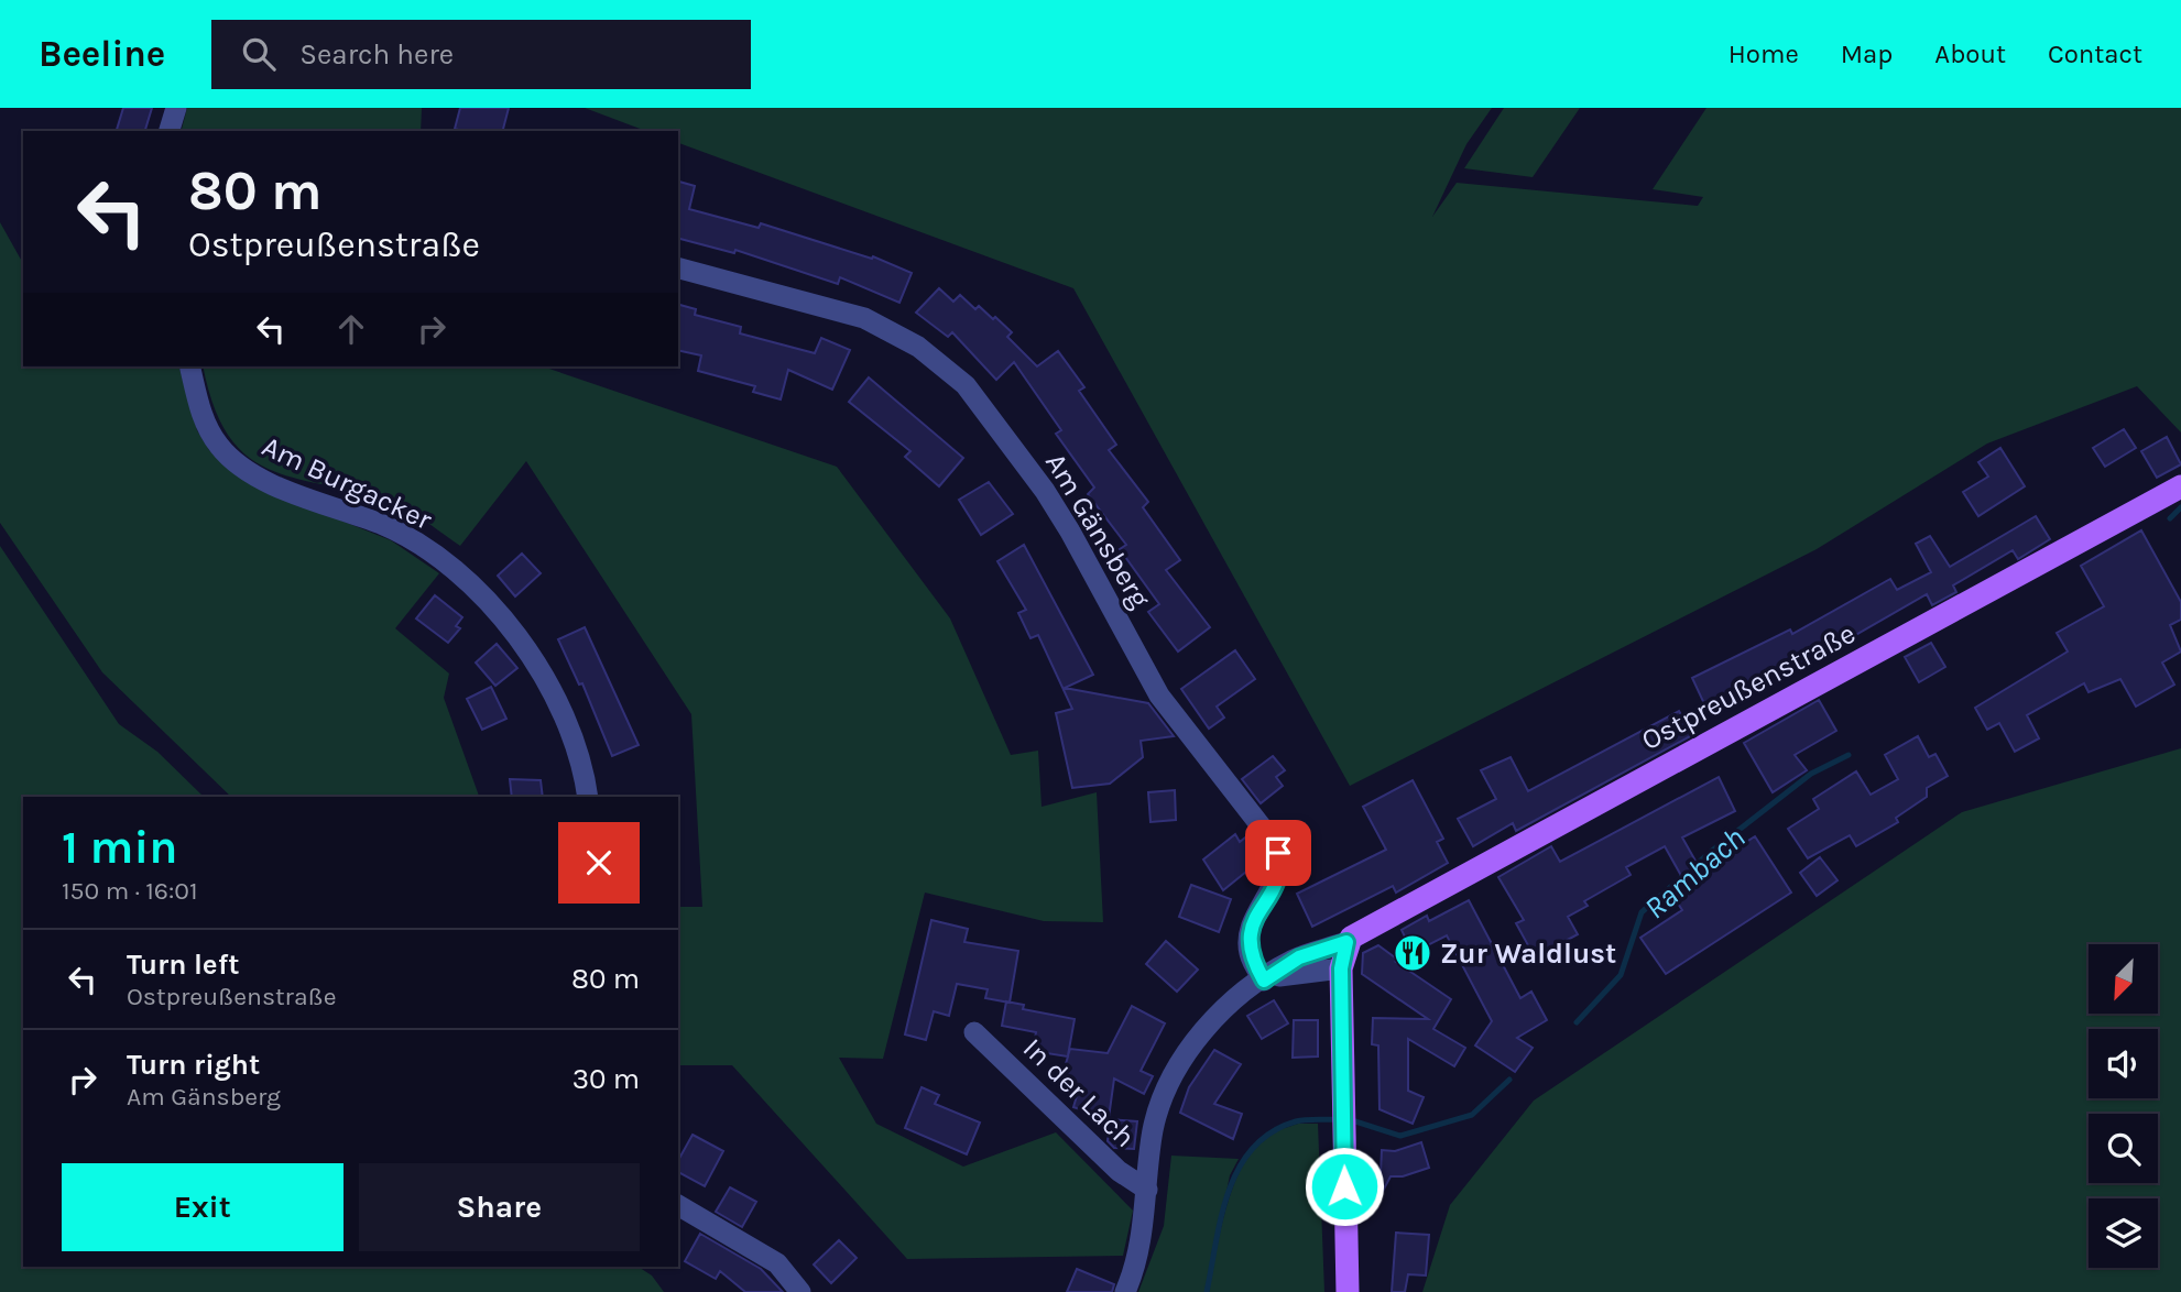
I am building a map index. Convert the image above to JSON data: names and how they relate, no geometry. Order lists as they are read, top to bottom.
{
  "streets": {
    "main road": ["Ostpreußenstraße"],
    "street": ["Am Burgacker", "Am Gänsberg", "In der Lach"]
  },
  "crossings": [
    ["Am Gänsberg", "Ostpreußenstraße"],
    ["Ostpreußenstraße", "In der Lach"]
  ],
  "water": ["Rambach"],
  "places": {
    "restaurant": ["Zur Waldlust"]
  },
  "north": "bottom left",
  "page": {
    "header": "Beeline",
    "search": "Search here",
    "nav": [
      "Home",
      "Map",
      "About",
      "Contact"
    ],
    "turn": ["80 m", "Ostpreußenstraße"],
    "heading": ["1 min", "150 m · 16:01"],
    "list": [
      {
        "name": "Turn left",
        "note": "Ostpreußenstraße",
        "value": "80 m"
      },
      {
        "name": "Turn right",
        "note": "Am Gänsberg",
        "value": "30 m"
      }
    ],
    "buttons": ["Exit", "Share"]
  }
}
